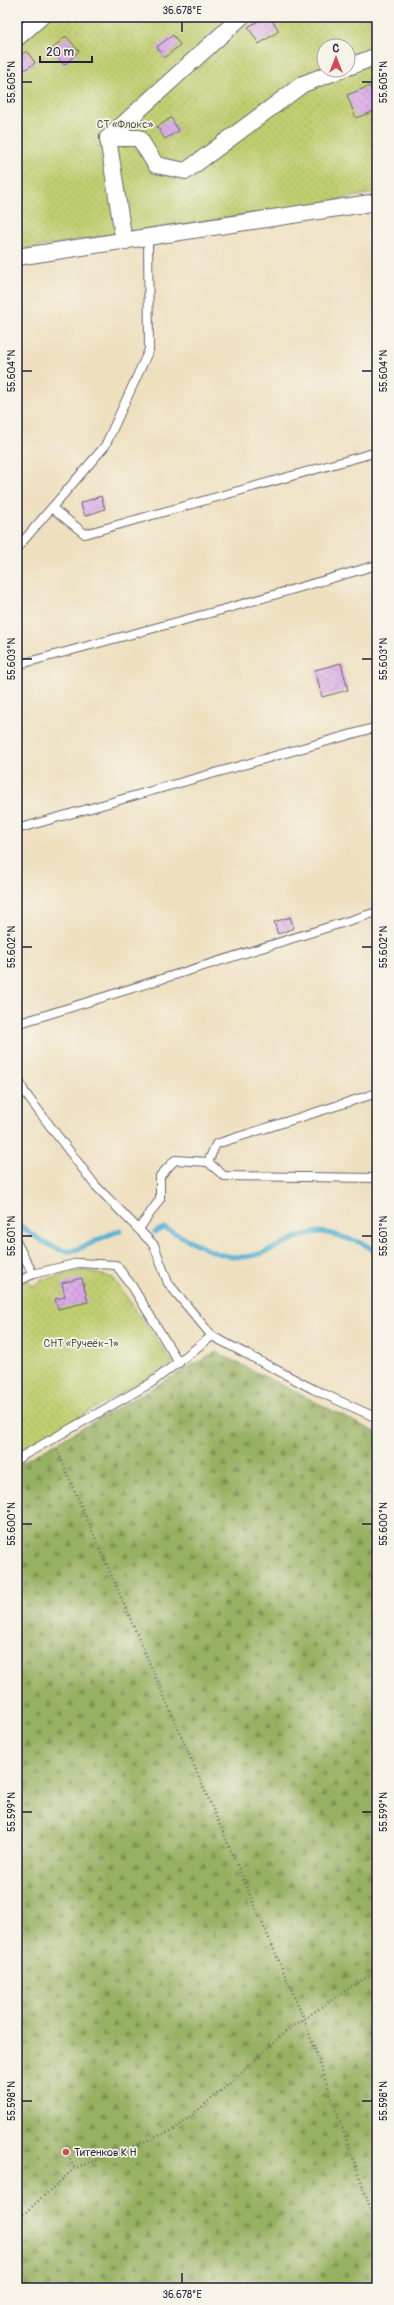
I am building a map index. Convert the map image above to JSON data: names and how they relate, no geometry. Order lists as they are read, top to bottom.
{
  "parks": ["СТ «Флокс»", "СНТ «Ручеёк-1»"],
  "places": ["Титенков К Н"],
  "scale_bar": "20 m",
  "north": "top",
  "coordinates": [
    "36.678°E",
    "55.605°N",
    "55.604°N",
    "55.603°N",
    "55.602°N",
    "55.601°N",
    "55.600°N",
    "55.599°N",
    "55.598°N"
  ]
}
